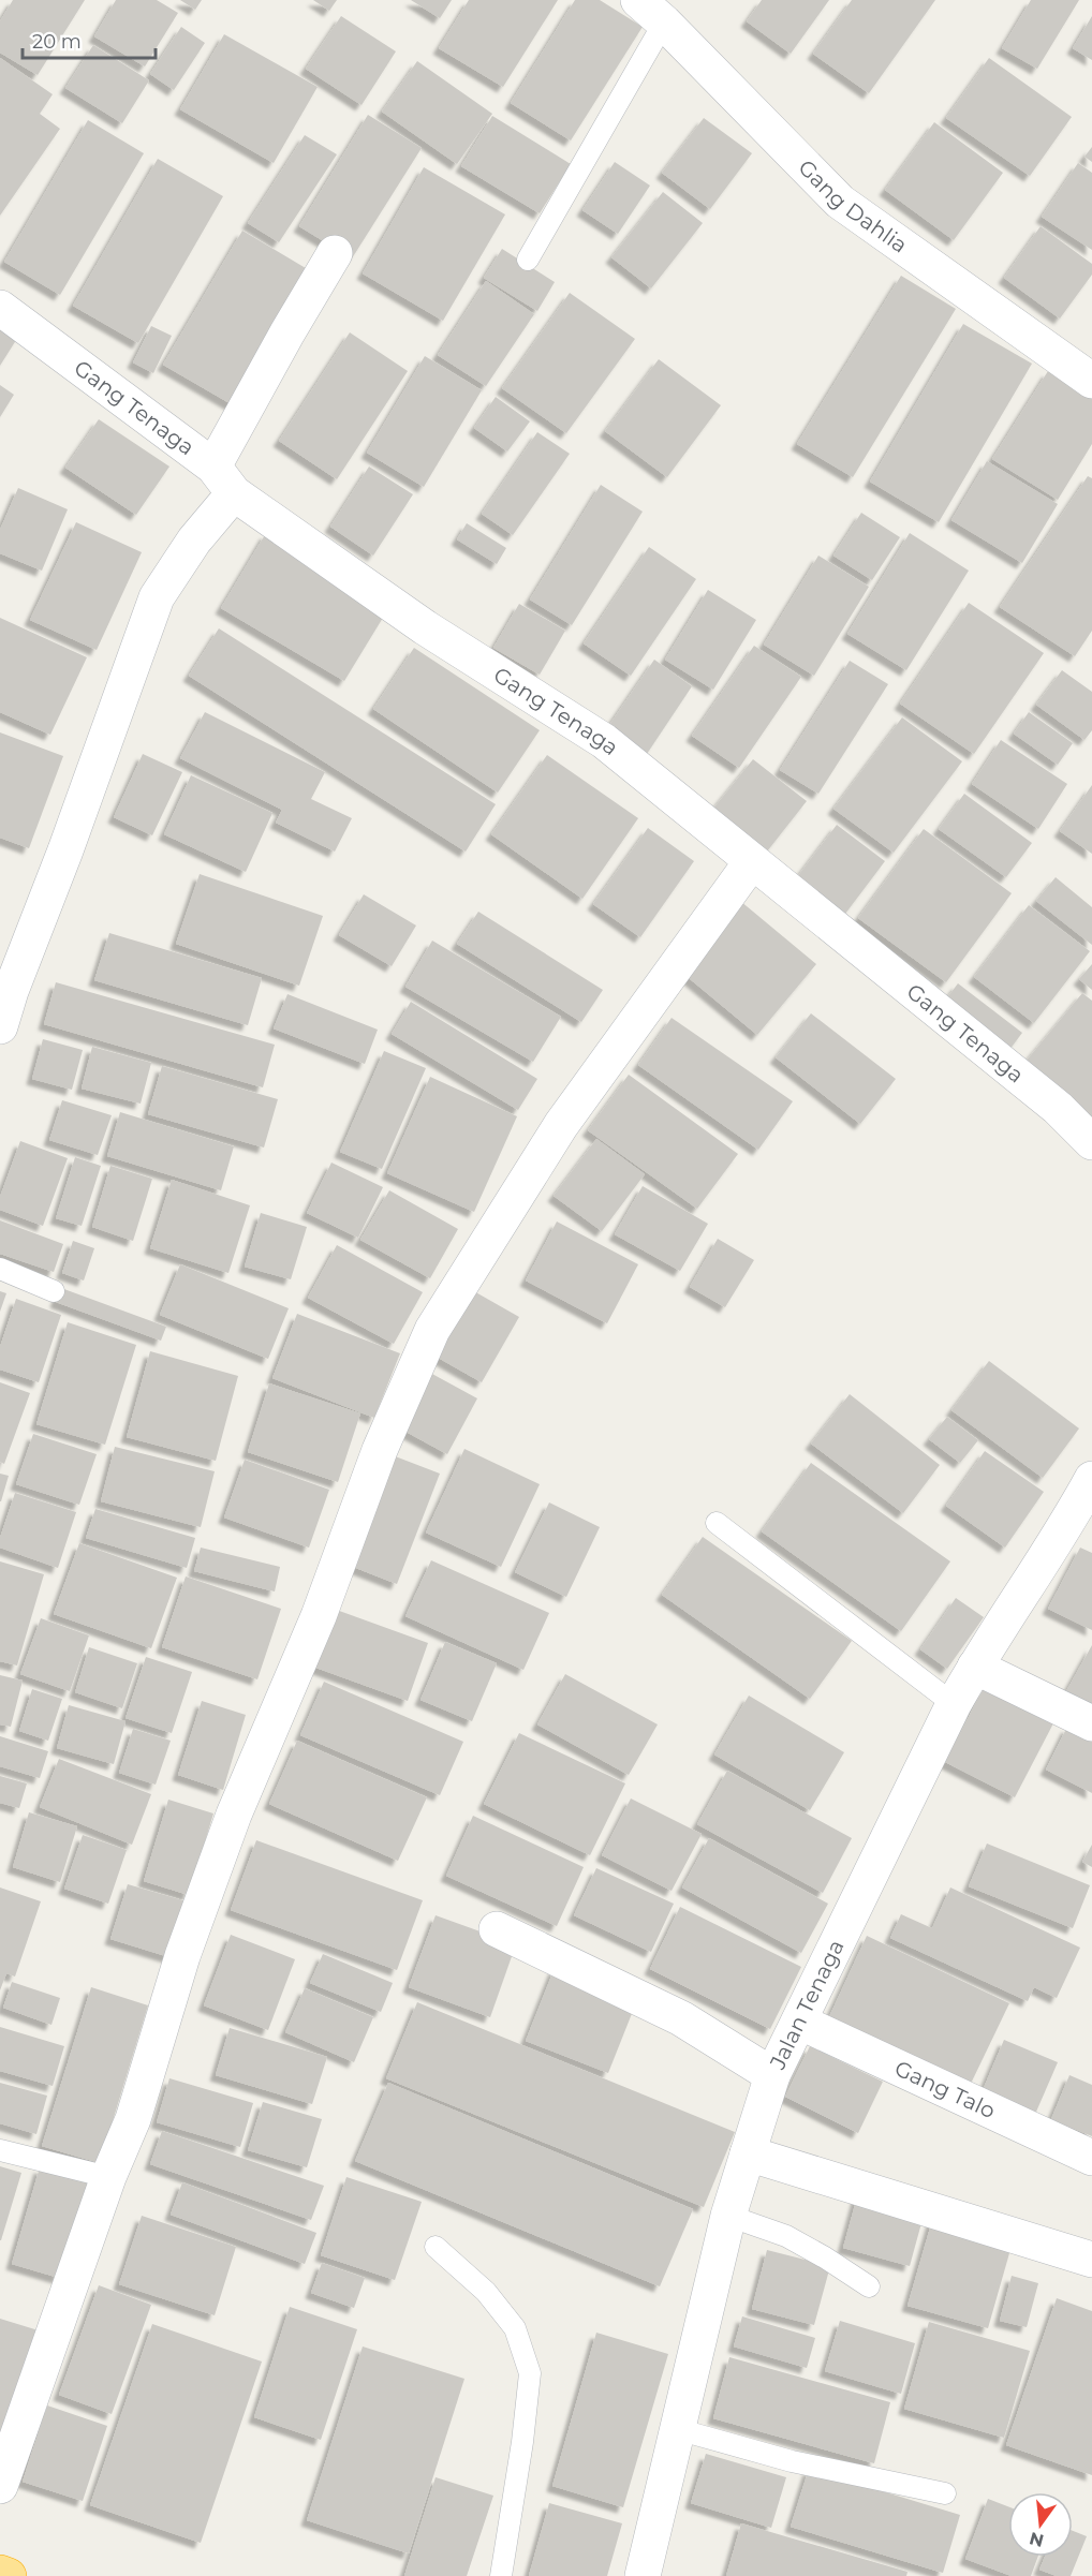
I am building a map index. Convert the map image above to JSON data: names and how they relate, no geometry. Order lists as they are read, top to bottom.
{
  "streets": {
    "street": [
      "Gang Dahlia",
      "Gang Tenaga",
      "Jalan Tenaga",
      "Gang Talo"
    ]
  },
  "crossings": [
    ["Jalan Tenaga", "Gang Talo"]
  ],
  "scale_bar": "20 m",
  "north": "bottom"
}
